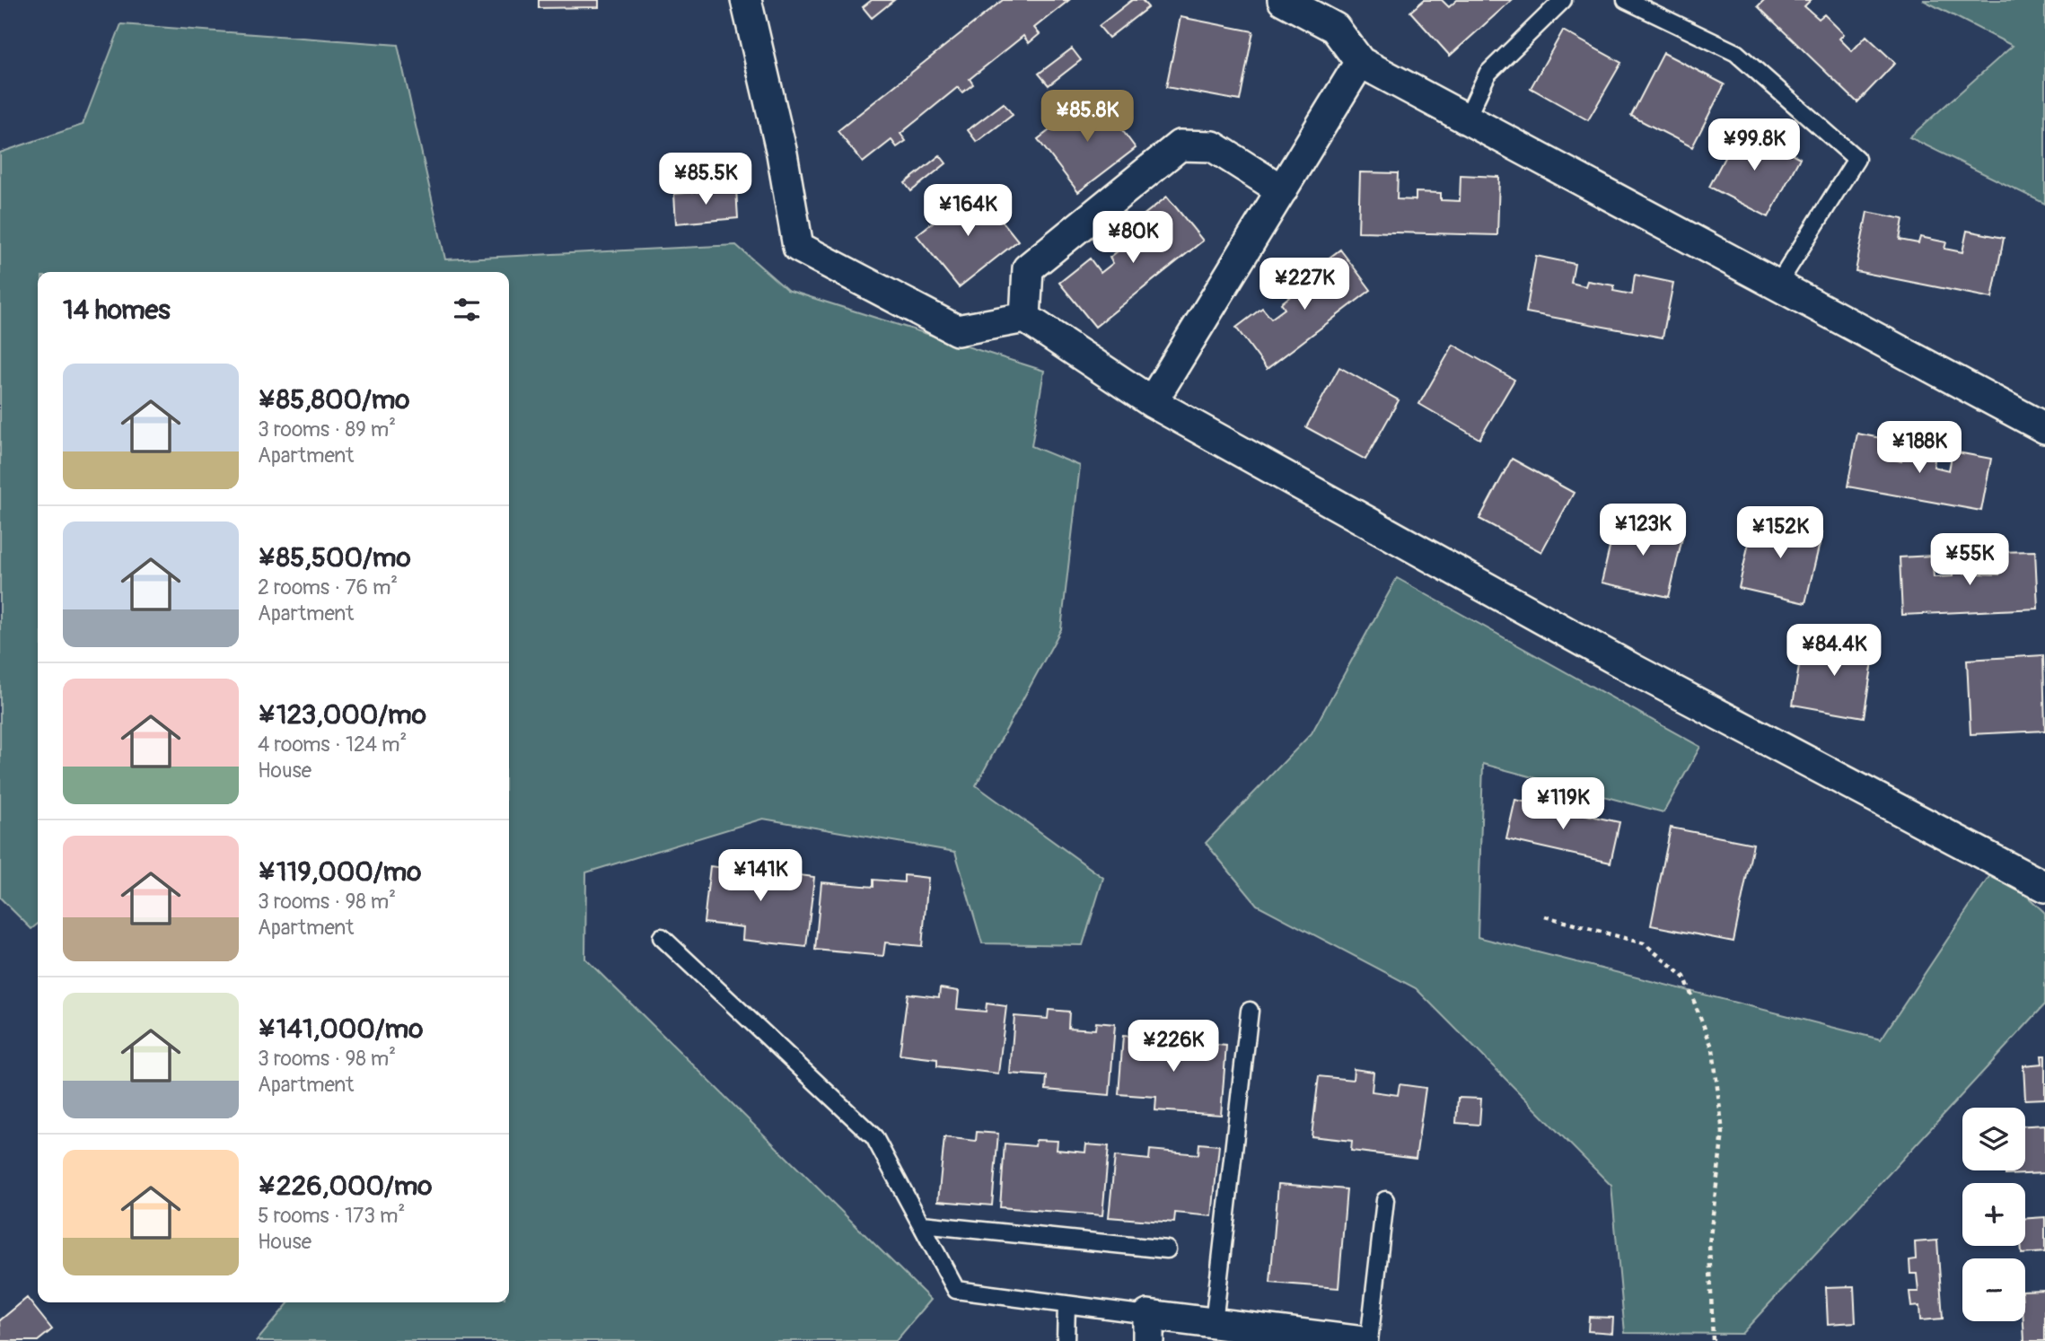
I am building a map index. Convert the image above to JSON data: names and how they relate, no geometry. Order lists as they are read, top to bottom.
{
  "page": {
    "price": [
      "¥85.8K",
      "¥99.8K",
      "¥85.5K",
      "¥164K",
      "¥80K",
      "¥227K",
      "¥188K",
      "¥123K",
      "¥152K",
      "¥55K",
      "¥84.4K",
      "¥119K",
      "¥141K",
      "¥226K"
    ],
    "heading": "14 homes",
    "list": [
      {
        "name": "¥85,800/mo",
        "note": "3 rooms · 89 m² · Apartment"
      },
      {
        "name": "¥85,500/mo",
        "note": "2 rooms · 76 m² · Apartment"
      },
      {
        "name": "¥123,000/mo",
        "note": "4 rooms · 124 m² · House"
      },
      {
        "name": "¥119,000/mo",
        "note": "3 rooms · 98 m² · Apartment"
      },
      {
        "name": "¥141,000/mo",
        "note": "3 rooms · 98 m² · Apartment"
      },
      {
        "name": "¥226,000/mo",
        "note": "5 rooms · 173 m² · House"
      }
    ],
    "map_buttons": ["+", "−"]
  }
}
